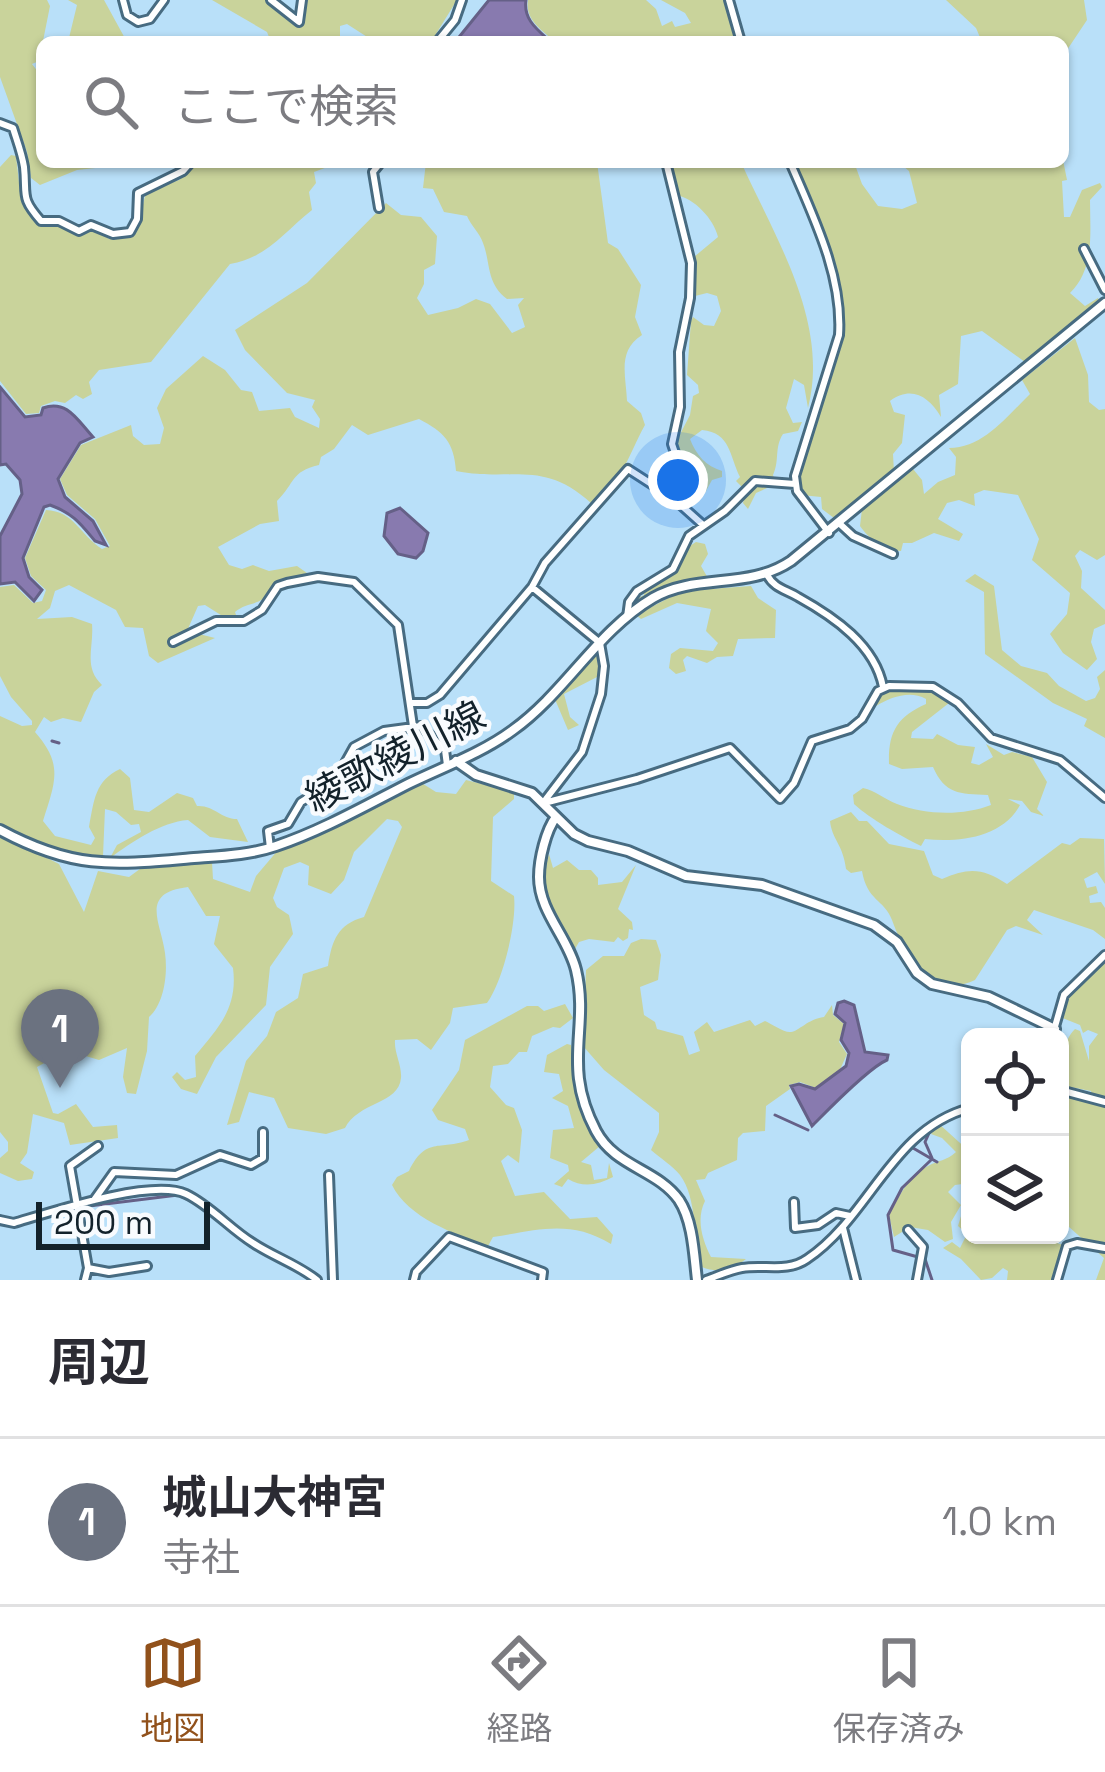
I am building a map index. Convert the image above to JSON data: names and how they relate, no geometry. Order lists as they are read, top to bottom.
{
  "streets": {
    "main road": ["綾歌綾川線"]
  },
  "scale_bar": "200 m",
  "page": {
    "search": "ここで検索",
    "pins": "1",
    "scale": "200 m",
    "heading": "周辺",
    "list": [
      {
        "mark": "1",
        "name": "城山大神宮",
        "note": "寺社",
        "value": "1.0 km"
      }
    ],
    "nav": ["地図", "経路", "保存済み"]
  }
}
